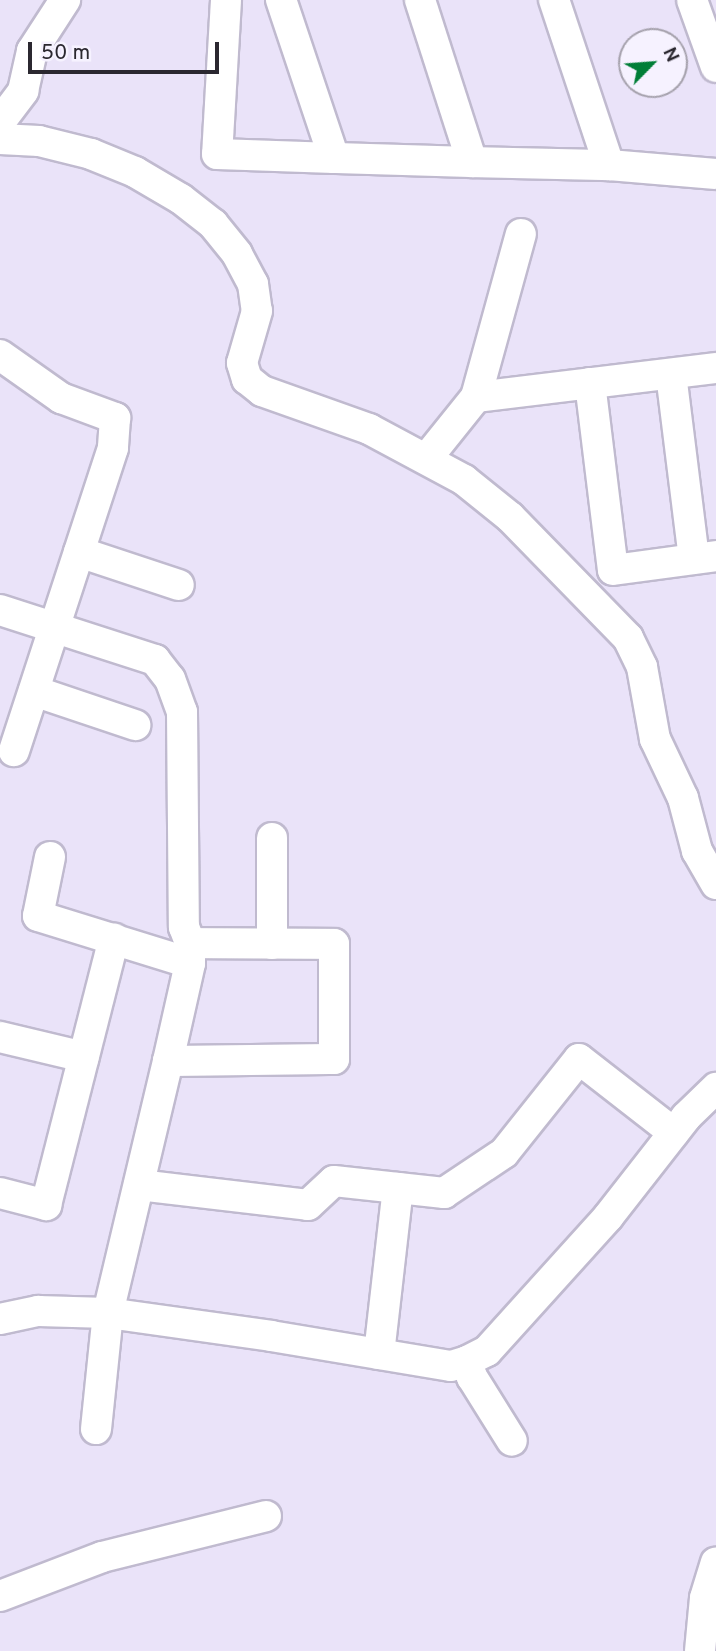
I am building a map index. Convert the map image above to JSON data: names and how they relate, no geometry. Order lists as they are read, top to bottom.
{
  "scale_bar": "50 m",
  "north": "top right"
}
